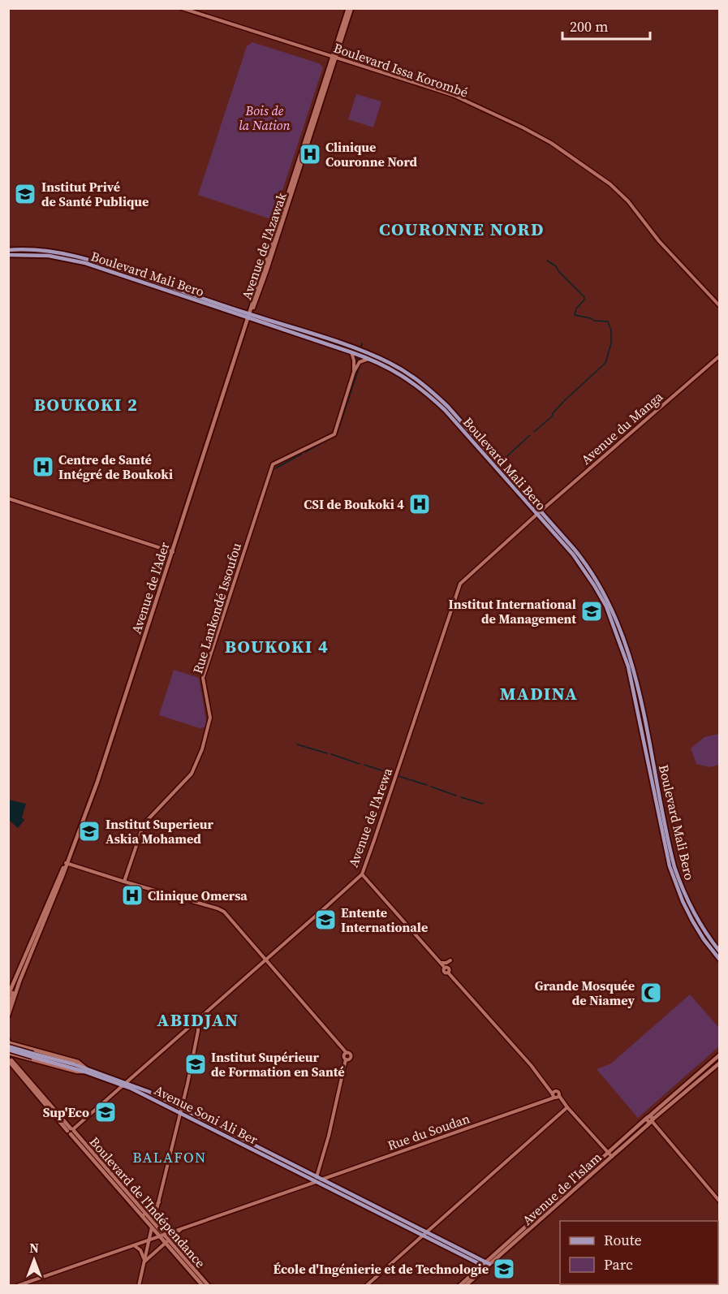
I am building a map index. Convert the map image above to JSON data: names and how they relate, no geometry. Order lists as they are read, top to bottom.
{
  "streets": {
    "main road": [
      "Avenue de l'Azawak",
      "Boulevard Mali Bero",
      "Avenue de l'Ader",
      "Avenue Soni Ali Ber",
      "Avenue de l'Islam",
      "Boulevard de l'Indépendance"
    ],
    "street": [
      "Boulevard Issa Korombé",
      "Avenue du Manga",
      "Rue Lankondé Issoufou",
      "Avenue de l'Arewa",
      "Rue du Soudan"
    ]
  },
  "crossings": [
    ["Boulevard Issa Korombé", "Avenue de l'Azawak"],
    ["Avenue de l'Azawak", "Boulevard Mali Bero"],
    ["Avenue de l'Azawak", "Avenue de l'Ader"],
    ["Boulevard Mali Bero", "Avenue du Manga"],
    ["Boulevard Mali Bero", "Avenue de l'Ader"],
    ["Boulevard Mali Bero", "Avenue de l'Arewa"],
    ["Avenue du Manga", "Avenue de l'Arewa"],
    ["Avenue de l'Arewa", "Avenue Soni Ali Ber"],
    ["Avenue de l'Arewa", "Boulevard de l'Indépendance"],
    ["Avenue Soni Ali Ber", "Rue du Soudan"],
    ["Avenue Soni Ali Ber", "Boulevard de l'Indépendance"],
    ["Rue du Soudan", "Boulevard de l'Indépendance"]
  ],
  "districts": [
    "COURONNE NORD",
    "BOUKOKI 2",
    "BOUKOKI 4",
    "MADINA",
    "ABIDJAN",
    "BALAFON"
  ],
  "parks": ["Bois de la Nation"],
  "places": {
    "hospital": [
      "Clinique Couronne Nord",
      "Centre de Santé Intégré de Boukoki",
      "CSI de Boukoki 4",
      "Clinique Omersa"
    ],
    "school or university": [
      "Institut Privé de Santé Publique",
      "Institut International de Management",
      "Institut Superieur Askia Mohamed",
      "Entente Internationale",
      "Institut Supérieur de Formation en Santé",
      "Sup'Eco",
      "École d'Ingénierie et de Technologie"
    ],
    "mosque": ["Grande Mosquée de Niamey"]
  },
  "legend": ["Route", "Parc"],
  "scale_bar": "200 m",
  "north": "top"
}
